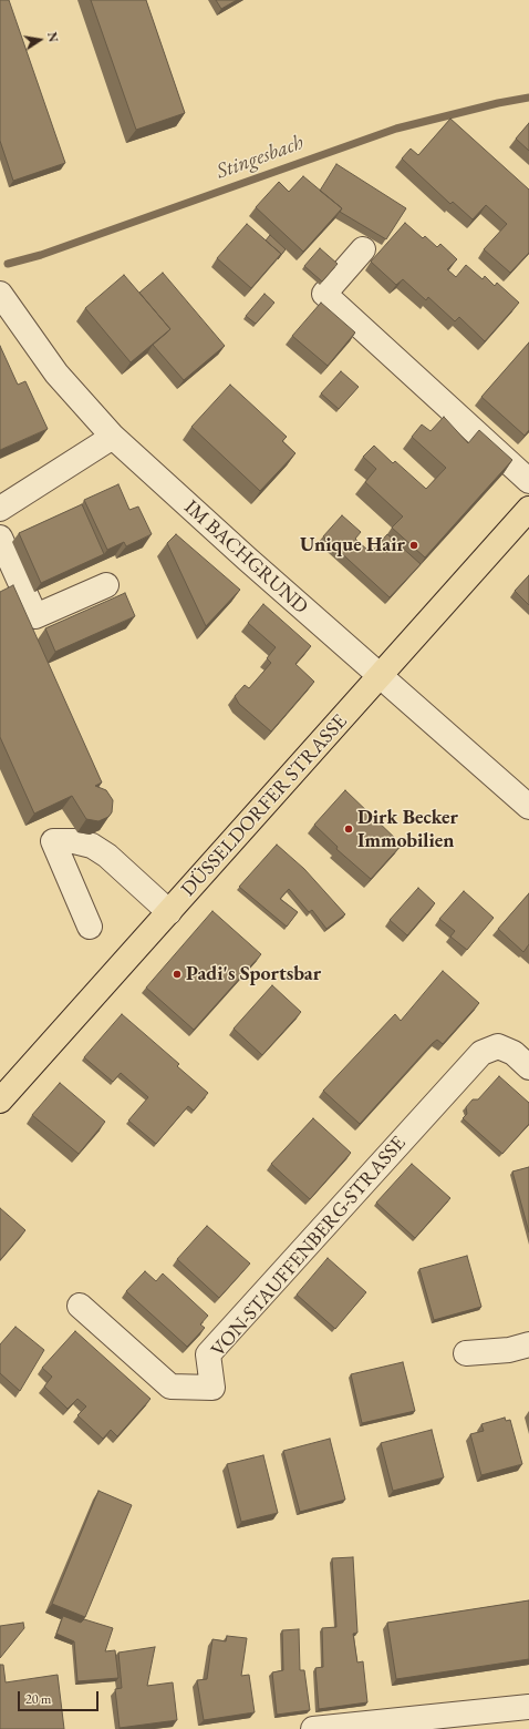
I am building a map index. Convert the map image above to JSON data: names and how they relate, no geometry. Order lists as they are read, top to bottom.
{
  "streets": {
    "main road": ["DÜSSELDORFER STRASSE"],
    "street": ["IM BACHGRUND", "VON-STAUFFENBERG-STRASSE"]
  },
  "crossings": [
    ["IM BACHGRUND", "DÜSSELDORFER STRASSE"]
  ],
  "water": ["Stingesbach"],
  "places": ["Unique Hair", "Dirk Becker Immobilien", "Padi's Sportsbar"],
  "scale_bar": "20 m",
  "north": "right"
}
